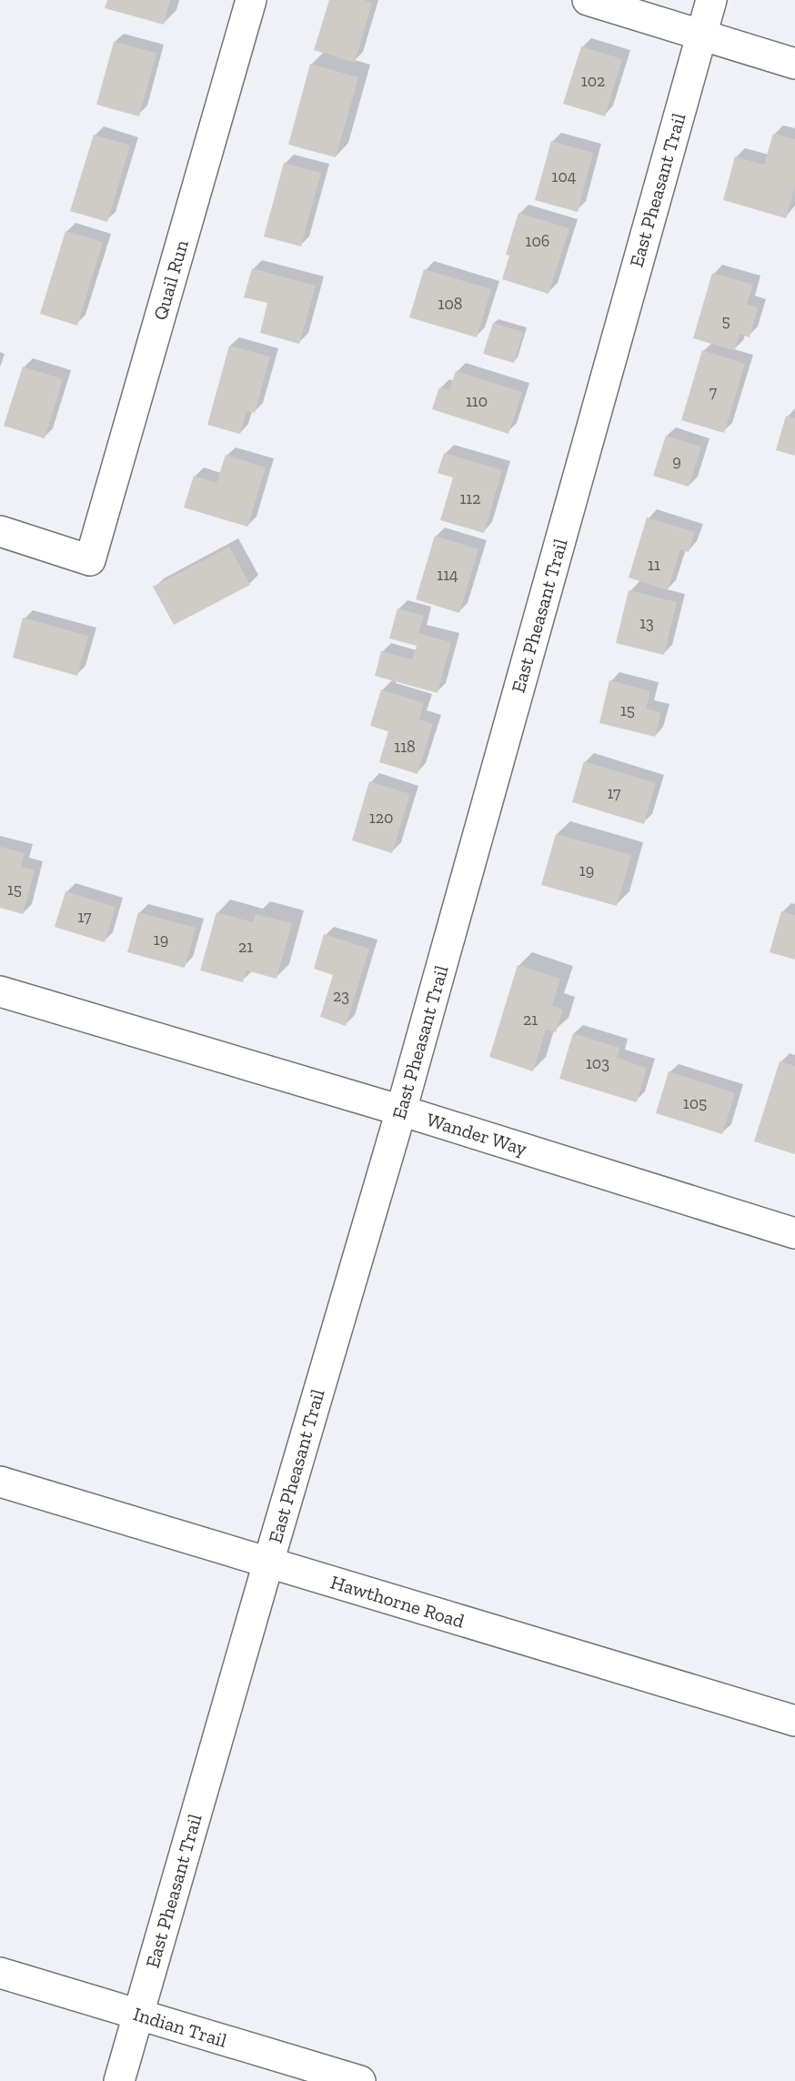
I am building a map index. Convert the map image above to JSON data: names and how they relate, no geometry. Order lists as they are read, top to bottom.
{
  "streets": {
    "street": [
      "East Pheasant Trail",
      "Quail Run",
      "Wander Way",
      "Hawthorne Road",
      "Indian Trail"
    ]
  },
  "crossings": [
    ["East Pheasant Trail", "Wander Way"],
    ["East Pheasant Trail", "Hawthorne Road"],
    ["East Pheasant Trail", "Indian Trail"]
  ],
  "house_numbers": [
    "102",
    "104",
    "106",
    "108",
    "5",
    "7",
    "110",
    "9",
    "112",
    "11",
    "114",
    "13",
    "15",
    "118",
    "17",
    "120",
    "19",
    "15",
    "17",
    "19",
    "21",
    "23",
    "21",
    "103",
    "105"
  ]
}
